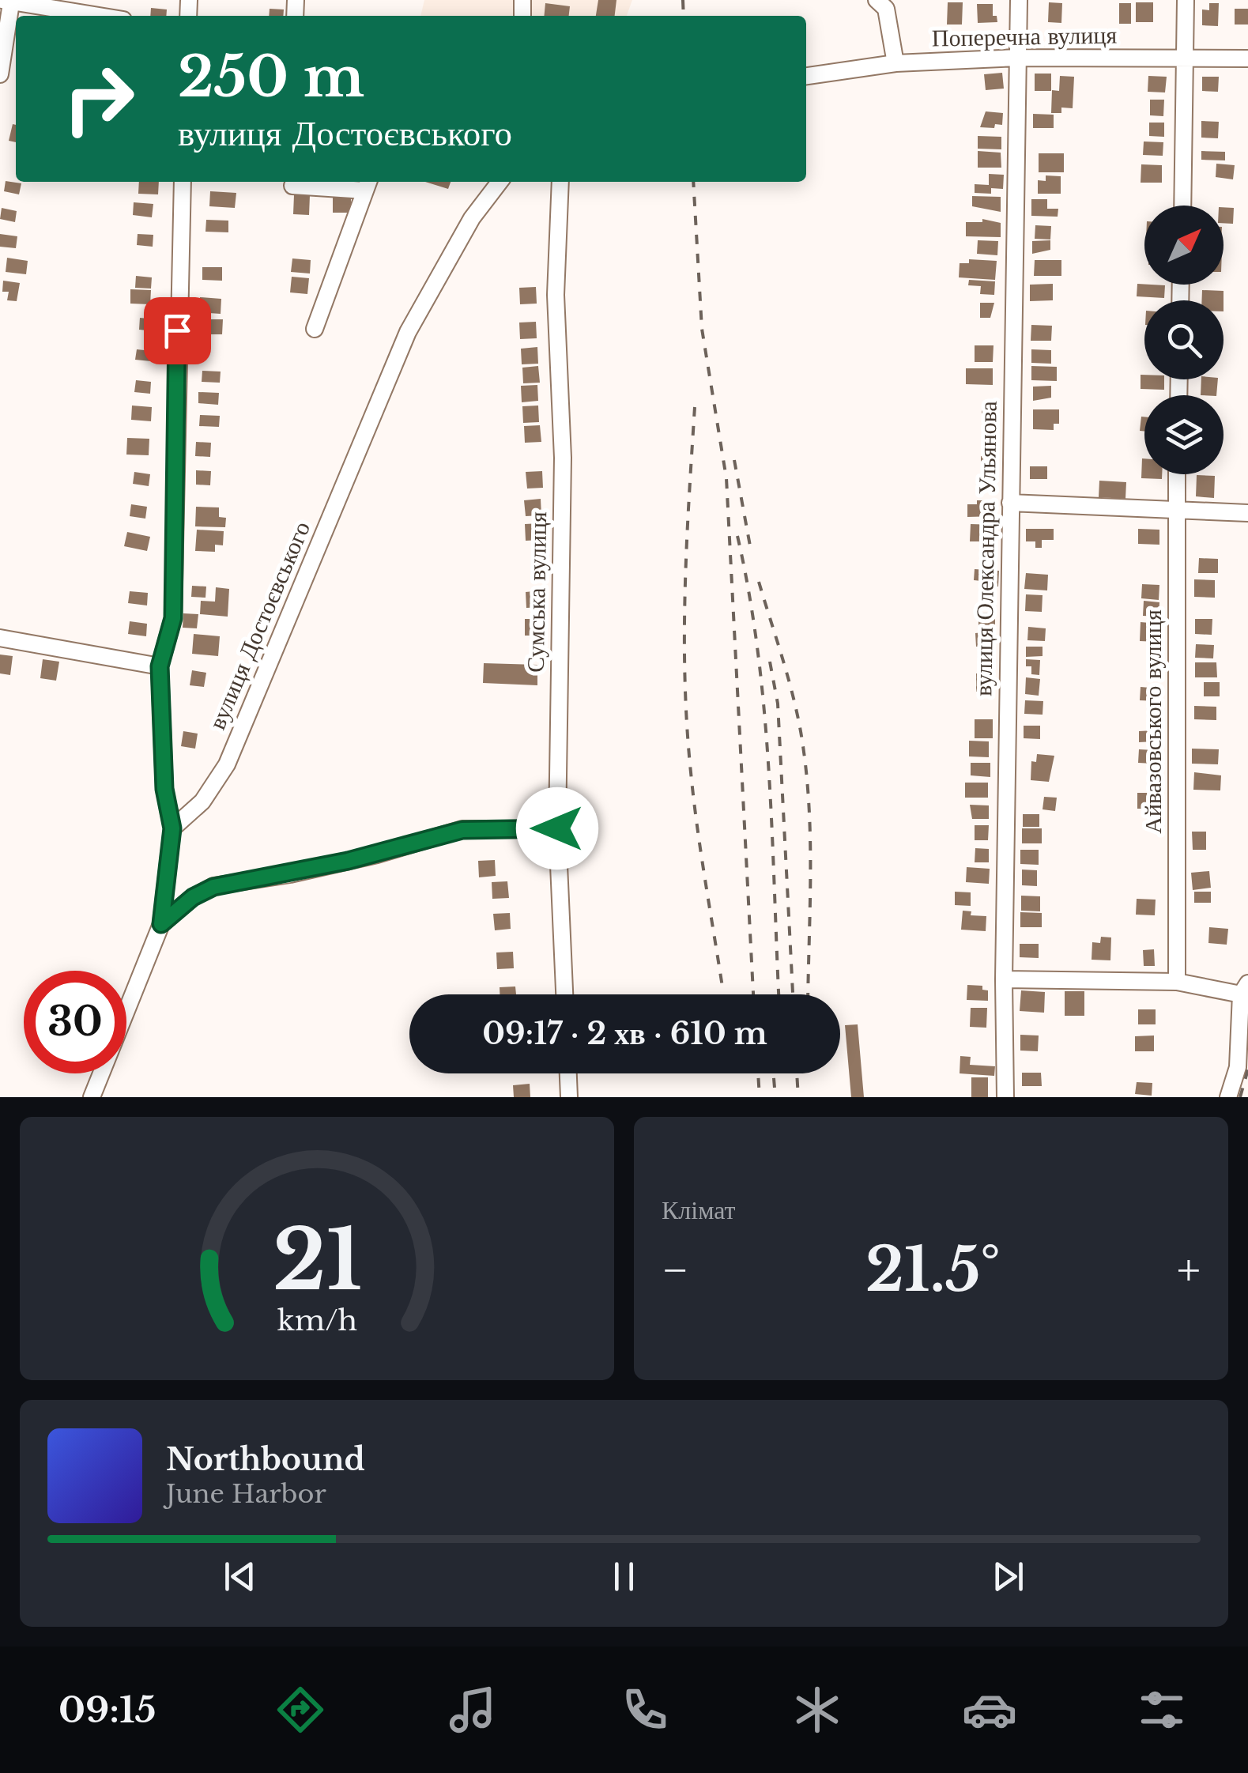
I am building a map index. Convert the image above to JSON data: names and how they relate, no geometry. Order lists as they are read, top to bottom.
{
  "streets": {
    "street": [
      "Поперечна вулиця",
      "вулиця Олександра Ульянова",
      "Сумська вулиця",
      "вулиця Достоєвського",
      "Айвазовського вулиця"
    ]
  },
  "crossings": [
    ["Поперечна вулиця", "вулиця Олександра Ульянова"]
  ],
  "north": "top right",
  "page": {
    "turn": ["250 m", "вулиця Достоєвського"],
    "limit": "30",
    "trip": "09:17 · 2 хв · 610 m",
    "tile": "Клімат",
    "heat": ["−", "21.5°", "+"],
    "song": ["Northbound", "June Harbor"],
    "tabs": "09:15",
    "gauge": ["21", "km/h"]
  }
}
